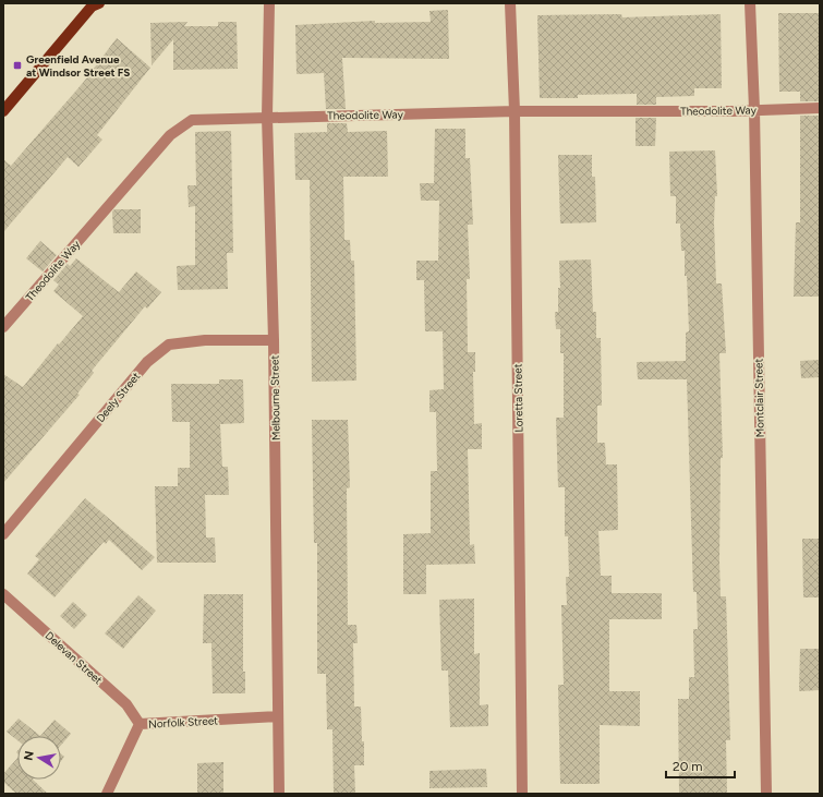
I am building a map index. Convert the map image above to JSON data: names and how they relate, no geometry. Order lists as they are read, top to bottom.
{
  "streets": {
    "street": [
      "Theodolite Way",
      "Deely Street",
      "Melbourne Street",
      "Loretta Street",
      "Montclair Street",
      "Delevan Street",
      "Norfolk Street"
    ]
  },
  "crossings": [
    ["Theodolite Way", "Melbourne Street"],
    ["Theodolite Way", "Loretta Street"],
    ["Theodolite Way", "Montclair Street"],
    ["Deely Street", "Melbourne Street"],
    ["Melbourne Street", "Norfolk Street"],
    ["Delevan Street", "Norfolk Street"]
  ],
  "places": {
    "transit": ["Greenfield Avenue at Windsor Street FS"]
  },
  "scale_bar": "20 m",
  "north": "left"
}
